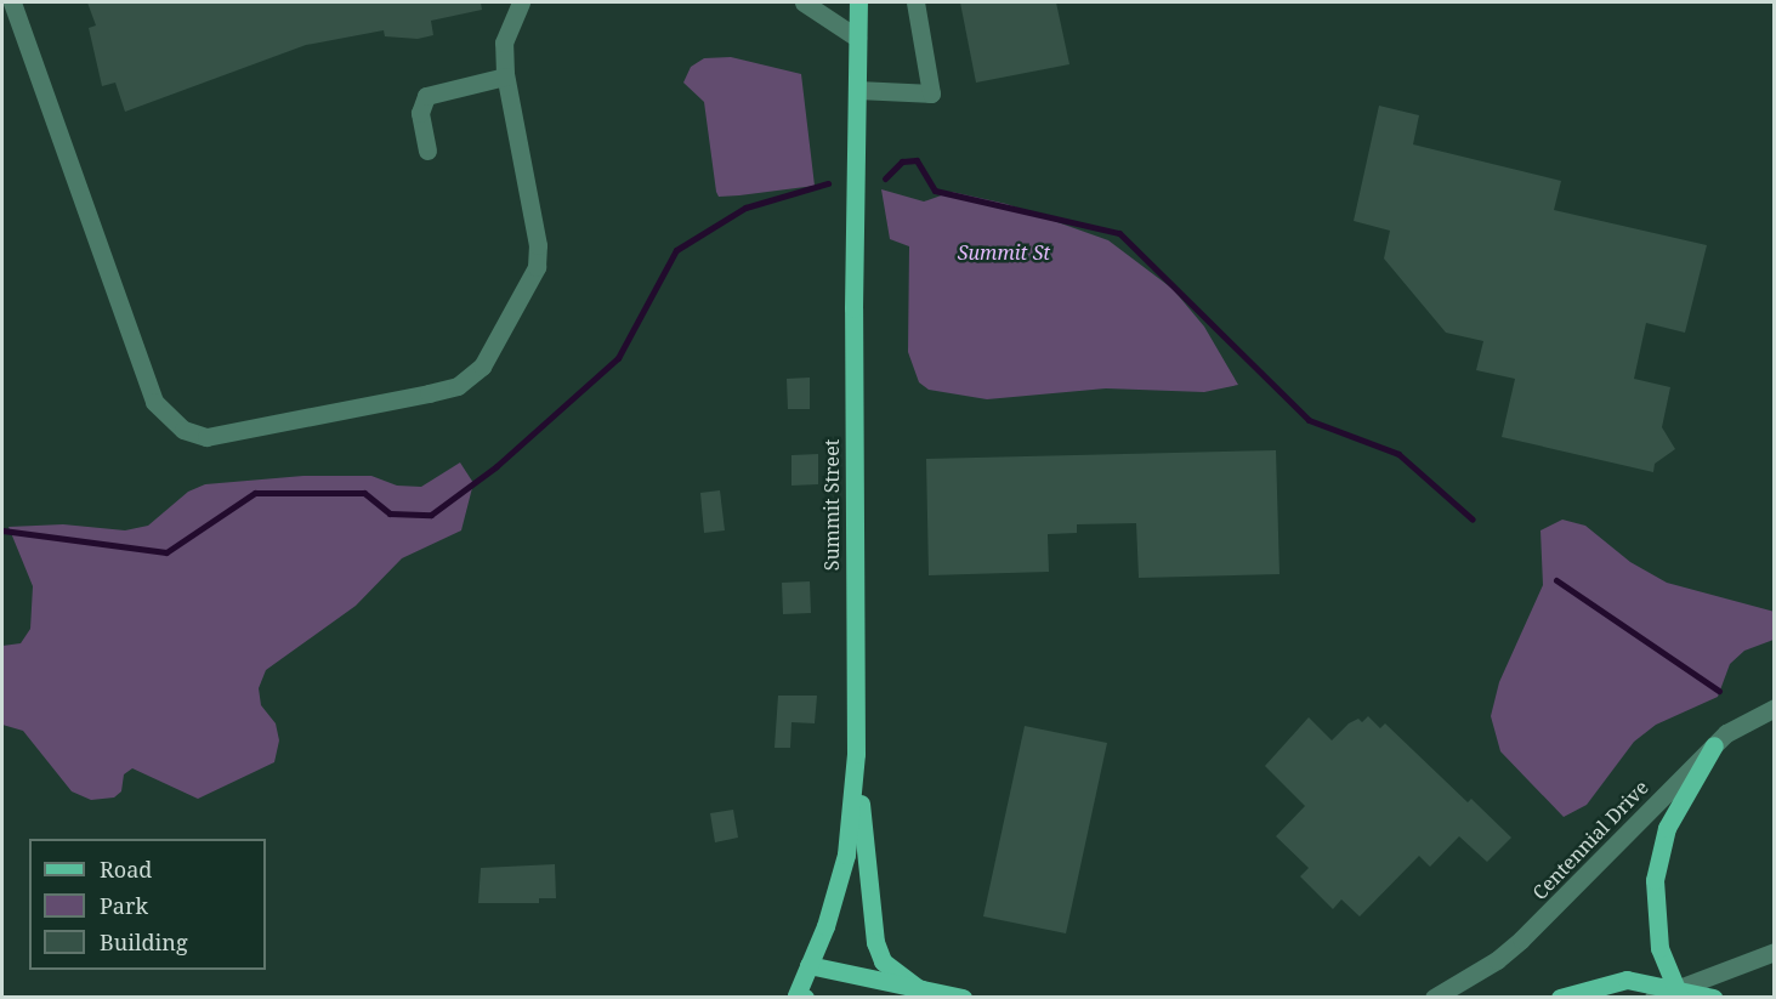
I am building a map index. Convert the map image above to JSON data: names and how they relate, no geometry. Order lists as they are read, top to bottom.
{
  "streets": {
    "main road": ["Summit Street"],
    "street": ["Centennial Drive"]
  },
  "parks": ["Summit St"],
  "legend": ["Road", "Park", "Building"]
}
